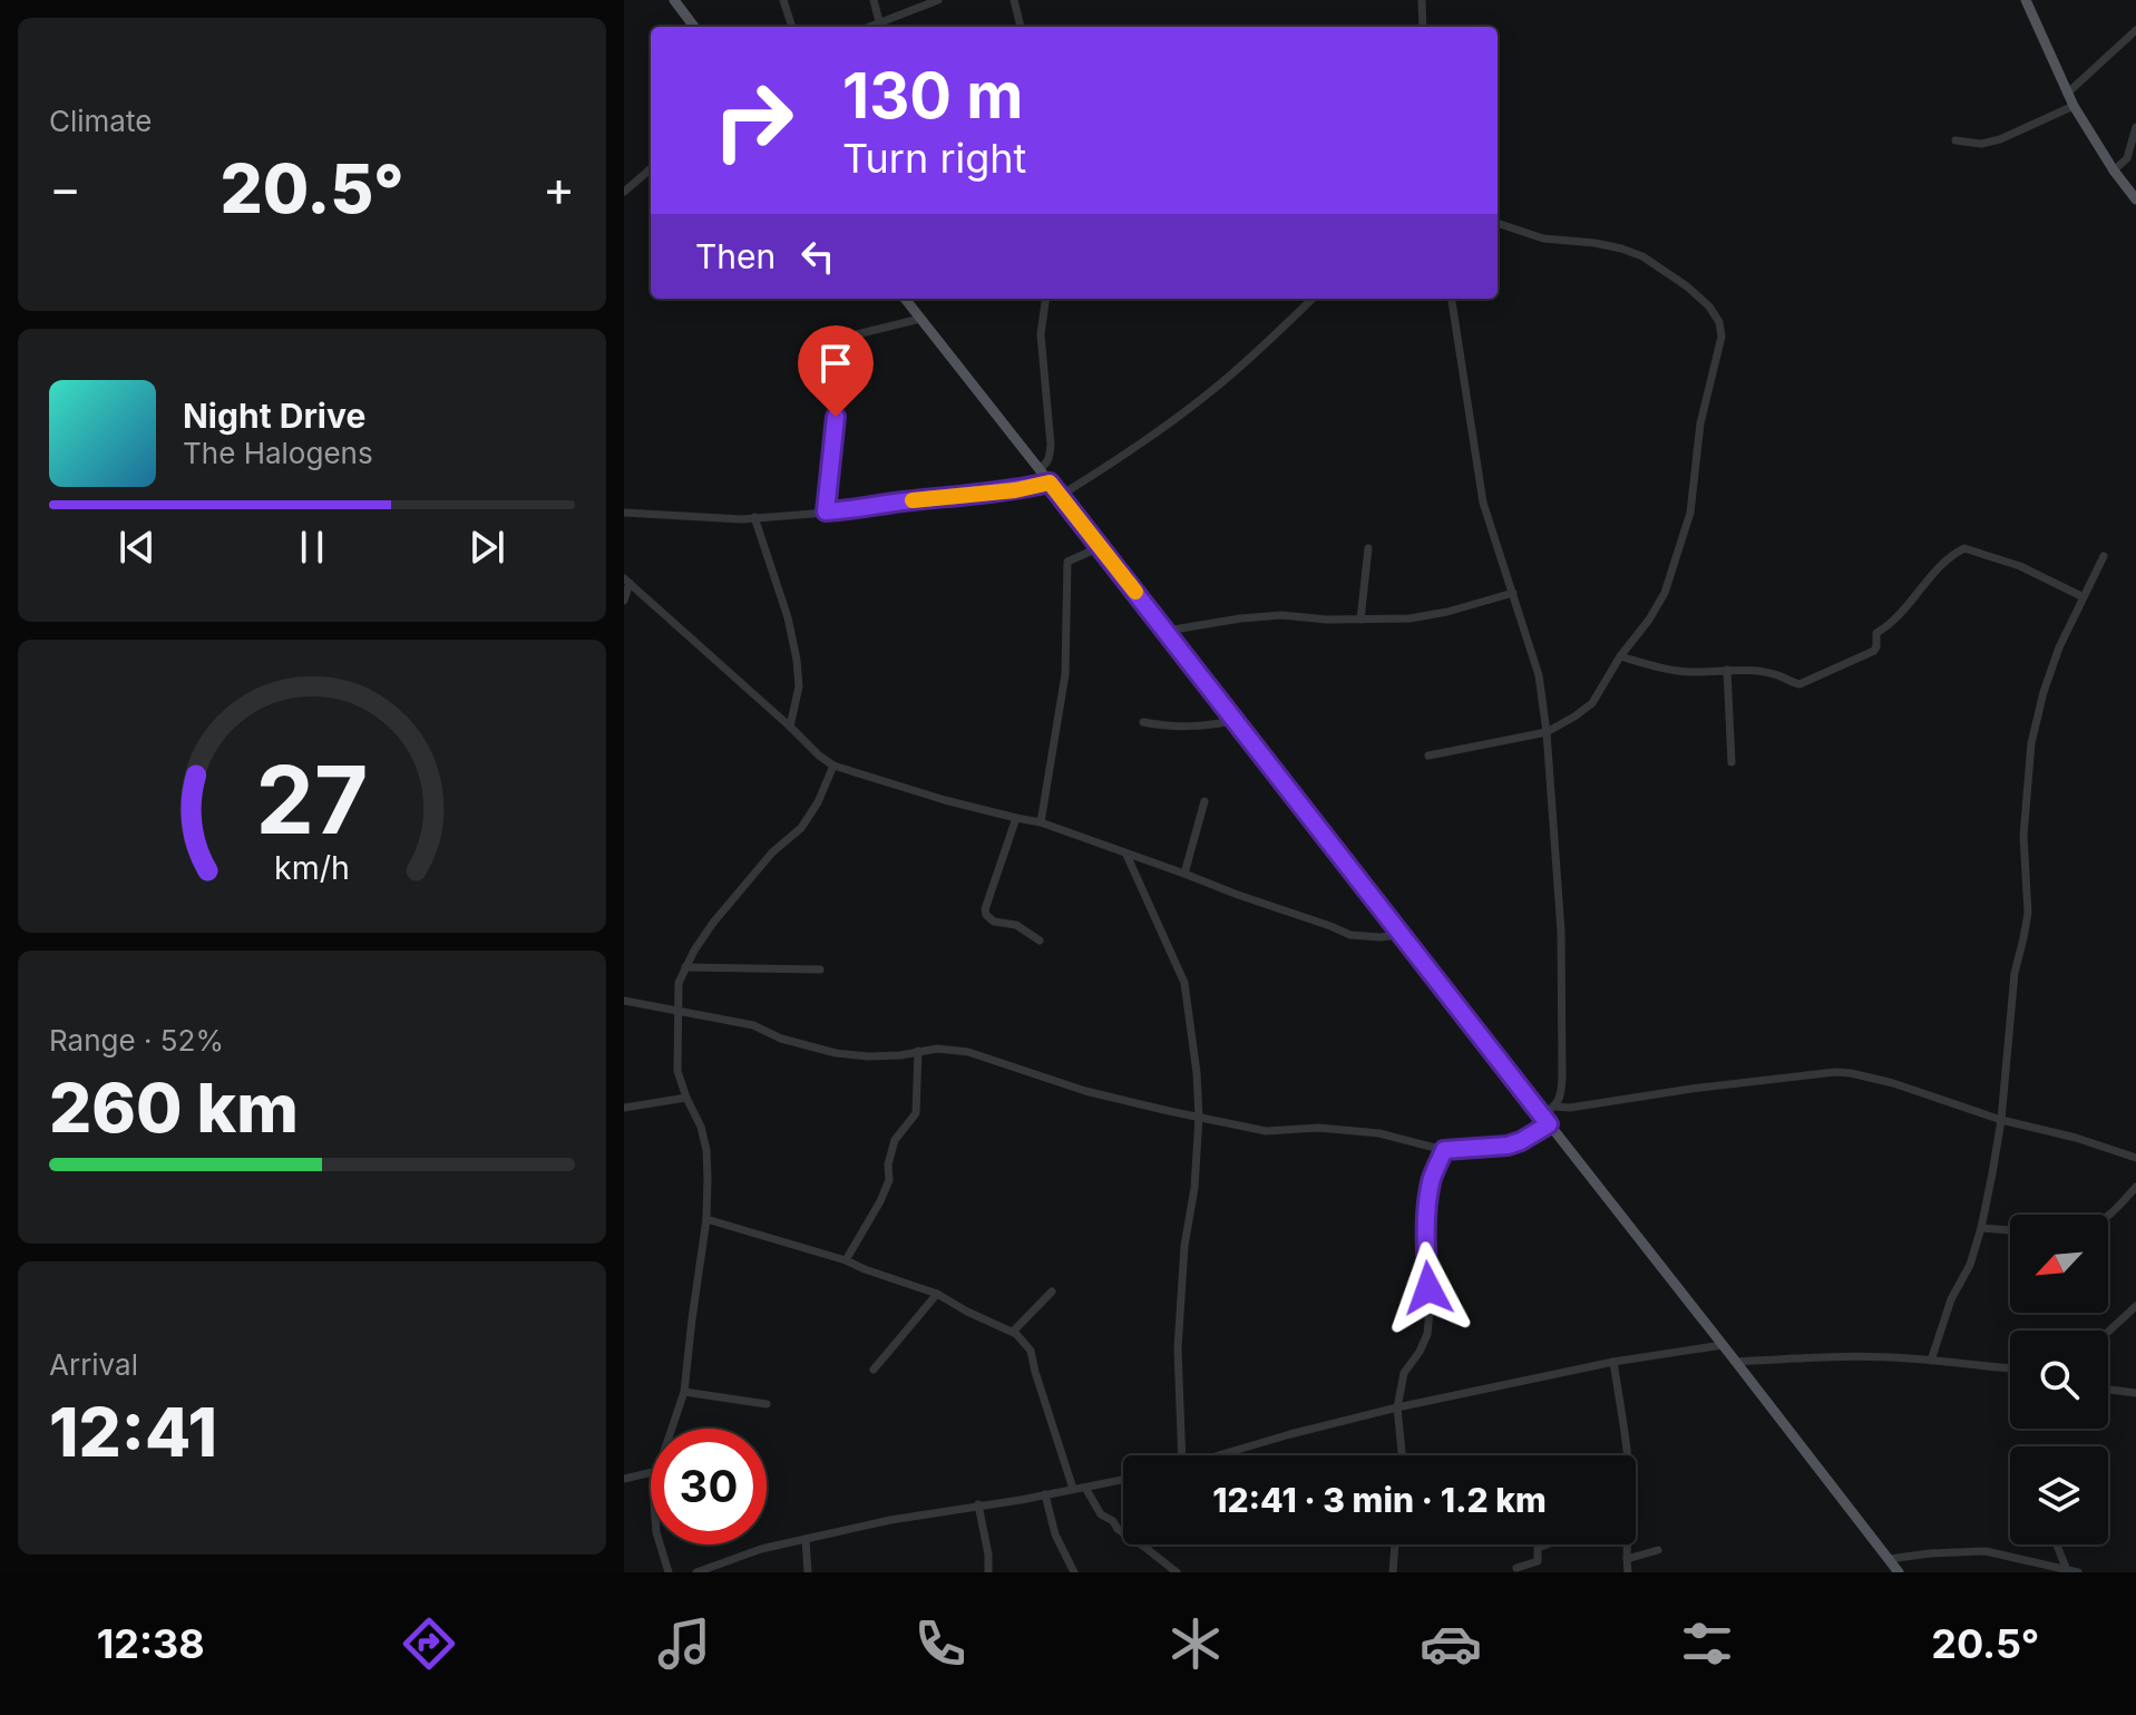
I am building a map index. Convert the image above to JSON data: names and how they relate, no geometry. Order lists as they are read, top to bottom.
{
  "north": "bottom left",
  "page": {
    "tile": [
      "Climate",
      ["Range · 52%", "260 km"],
      ["Arrival", "12:41"]
    ],
    "turn": ["130 m", "Turn right"],
    "heat": ["−", "20.5°", "+"],
    "then": "Then",
    "song": ["Night Drive", "The Halogens"],
    "limit": "30",
    "trip": "12:41 · 3 min · 1.2 km",
    "tabs": ["12:38", "20.5°"],
    "gauge": ["27", "km/h"]
  }
}
